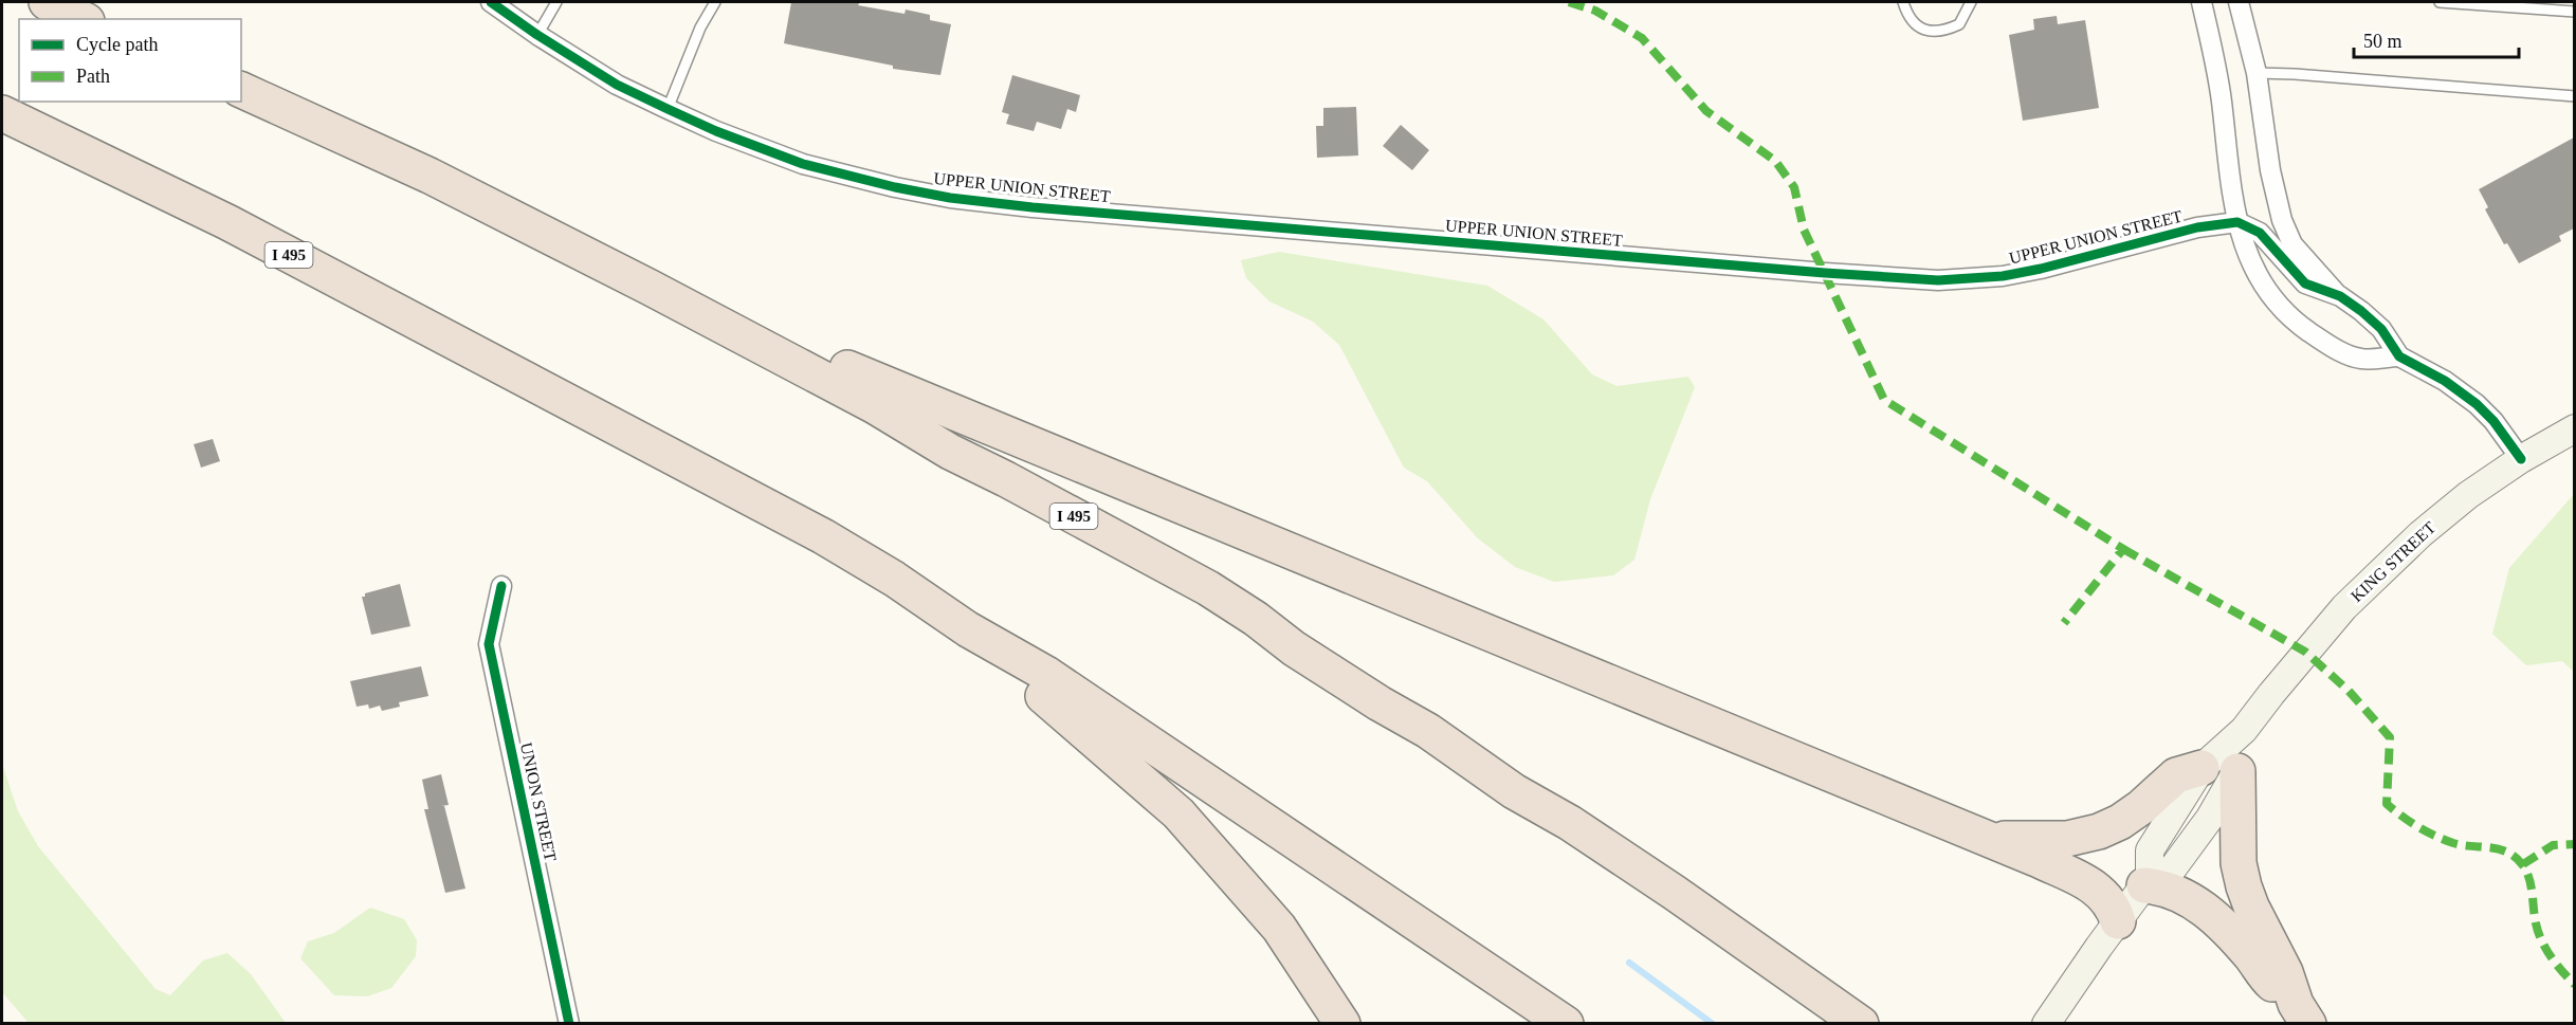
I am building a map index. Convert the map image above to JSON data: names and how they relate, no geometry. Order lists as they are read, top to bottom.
{
  "streets": {
    "highway": ["I 495"],
    "main road": ["KING STREET"],
    "street": ["UPPER UNION STREET", "UNION STREET"]
  },
  "legend": ["Cycle path", "Path"],
  "scale_bar": "50 m"
}
